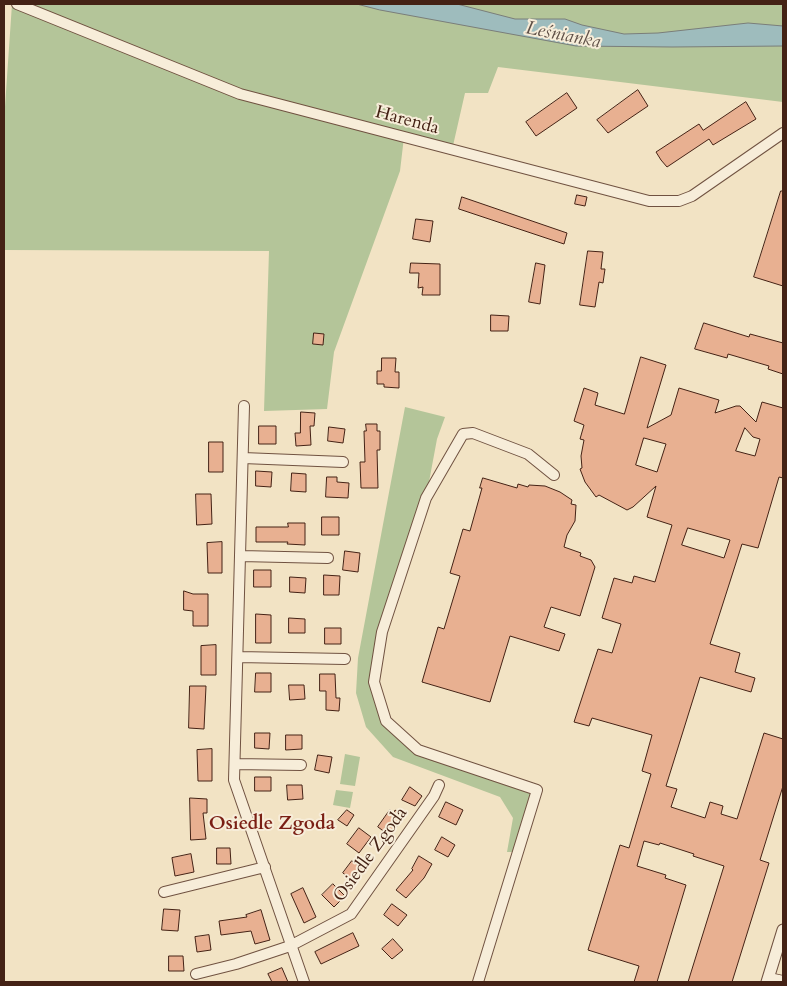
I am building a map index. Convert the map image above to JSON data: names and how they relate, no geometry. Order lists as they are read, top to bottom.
{
  "streets": {
    "street": ["Harenda", "Osiedle Zgoda"]
  },
  "districts": ["Osiedle Zgoda"],
  "water": ["Leśnianka"]
}
